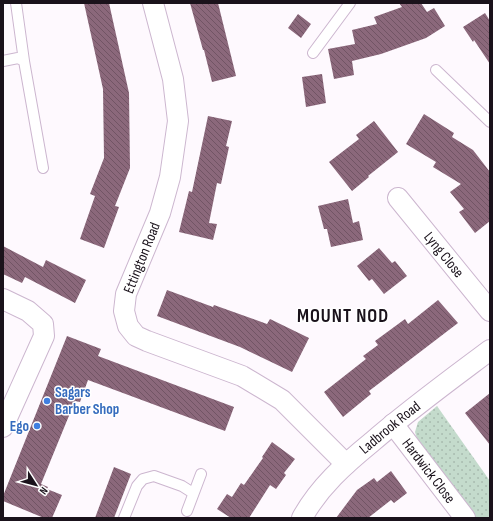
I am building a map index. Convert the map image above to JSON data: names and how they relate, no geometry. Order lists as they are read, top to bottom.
{
  "streets": {
    "street": [
      "Lyng Close",
      "Ettington Road",
      "Ladbrook Road",
      "Hardwick Close"
    ]
  },
  "crossings": [
    ["Ettington Road", "Ladbrook Road"],
    ["Ladbrook Road", "Hardwick Close"]
  ],
  "districts": ["MOUNT NOD"],
  "places": ["Sagars Barber Shop", "Ego"],
  "north": "bottom right"
}
